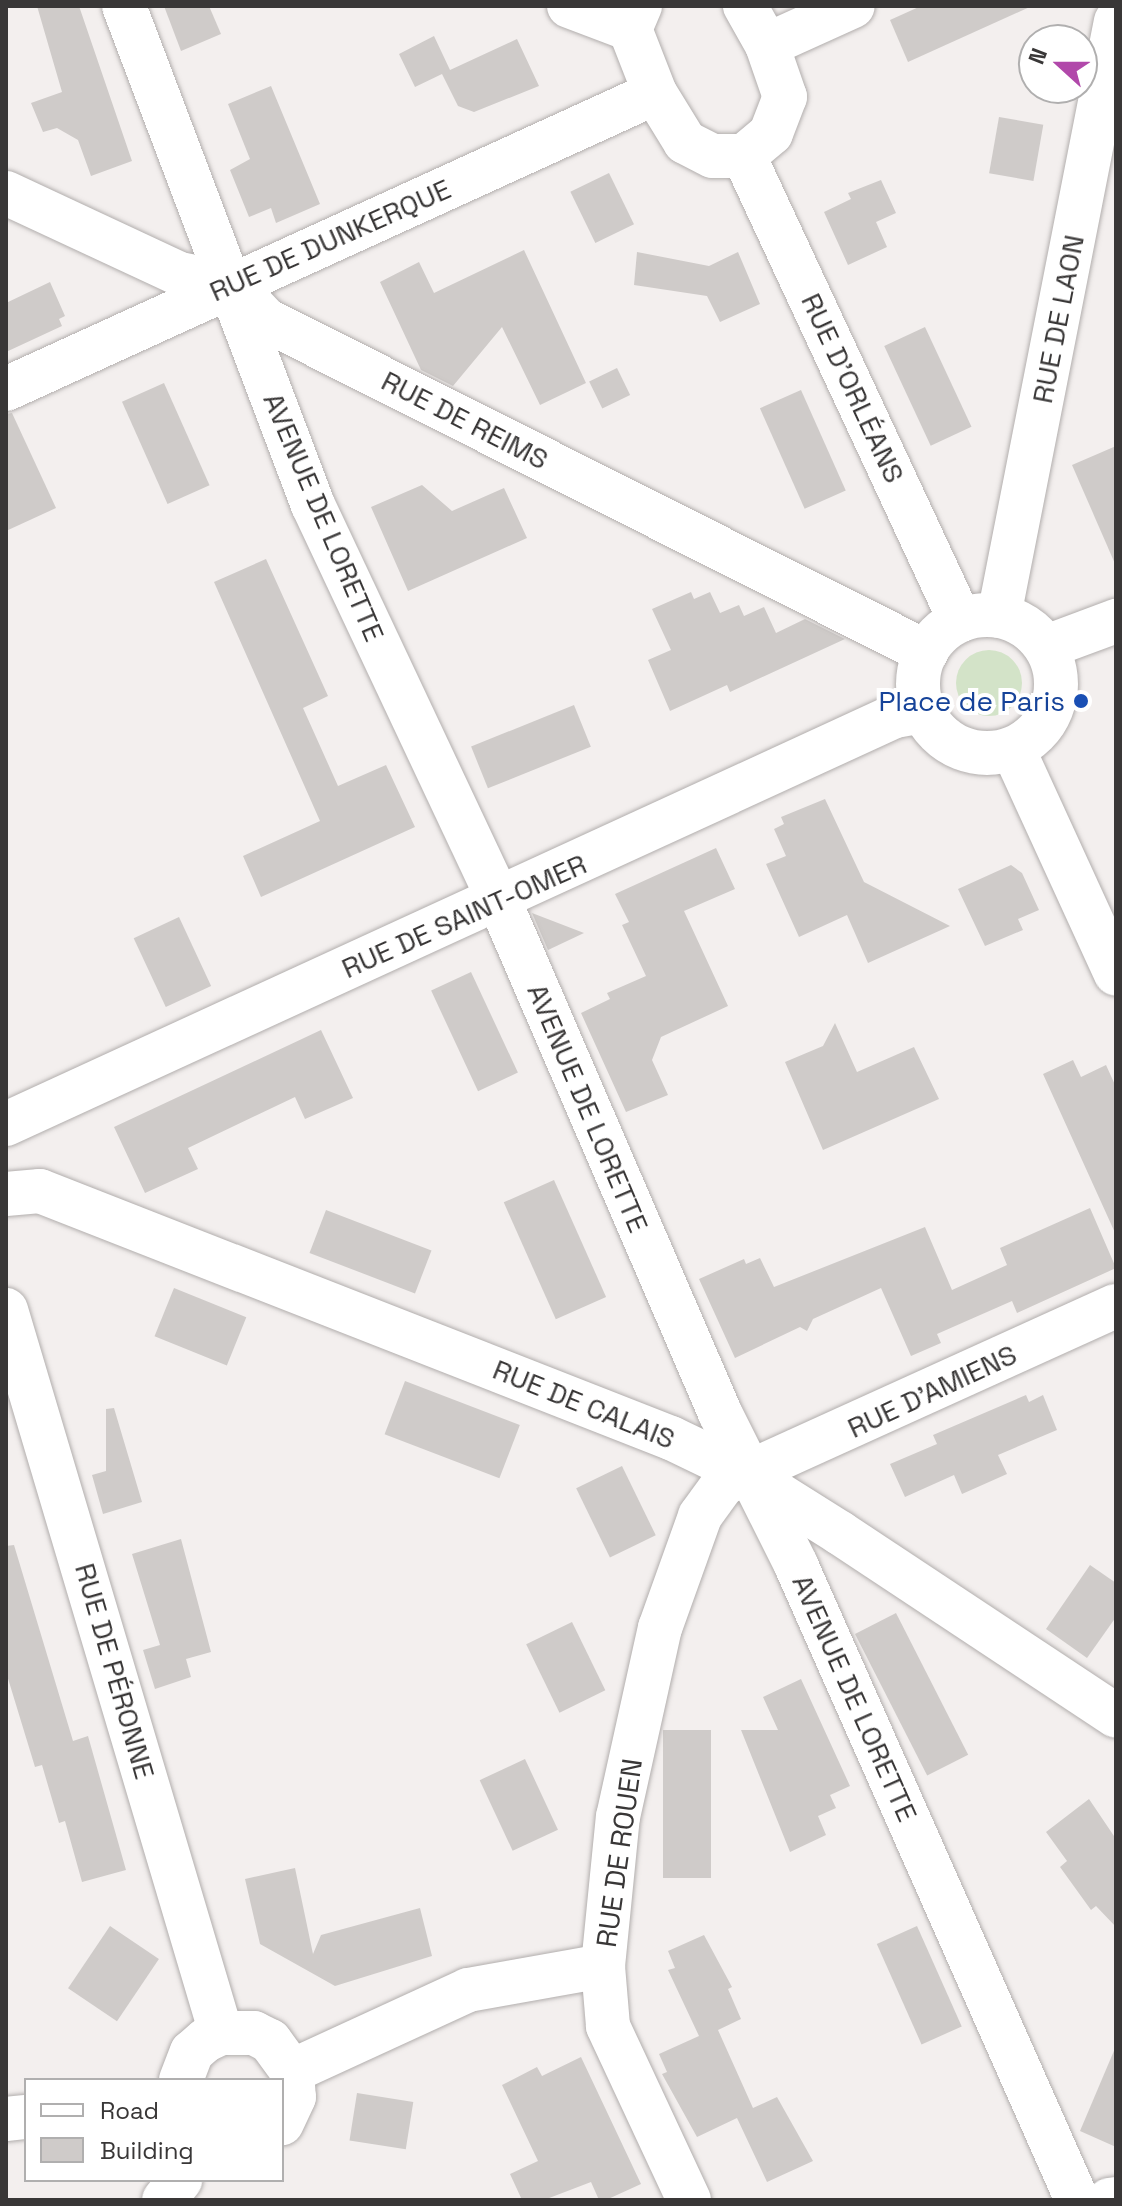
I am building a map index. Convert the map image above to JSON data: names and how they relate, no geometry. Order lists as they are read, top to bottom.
{
  "streets": {
    "street": [
      "RUE DE DUNKERQUE",
      "RUE DE LAON",
      "RUE D'ORLÉANS",
      "RUE DE REIMS",
      "AVENUE DE LORETTE",
      "RUE DE SAINT-OMER",
      "RUE D'AMIENS",
      "RUE DE CALAIS",
      "RUE DE PÉRONNE",
      "RUE DE ROUEN"
    ]
  },
  "crossings": [
    ["RUE DE DUNKERQUE", "RUE DE REIMS"],
    ["RUE DE DUNKERQUE", "AVENUE DE LORETTE"],
    ["RUE DE LAON", "RUE D'ORLÉANS"],
    ["RUE DE LAON", "RUE DE REIMS"],
    ["RUE DE LAON", "RUE DE SAINT-OMER"],
    ["RUE D'ORLÉANS", "RUE DE REIMS"],
    ["RUE D'ORLÉANS", "RUE DE SAINT-OMER"],
    ["RUE DE REIMS", "AVENUE DE LORETTE"],
    ["RUE DE REIMS", "RUE DE SAINT-OMER"],
    ["AVENUE DE LORETTE", "RUE DE SAINT-OMER"],
    ["AVENUE DE LORETTE", "RUE D'AMIENS"],
    ["AVENUE DE LORETTE", "RUE DE CALAIS"],
    ["AVENUE DE LORETTE", "RUE DE ROUEN"],
    ["RUE D'AMIENS", "RUE DE CALAIS"],
    ["RUE D'AMIENS", "RUE DE ROUEN"],
    ["RUE DE CALAIS", "RUE DE ROUEN"]
  ],
  "places": ["Place de Paris"],
  "legend": ["Road", "Building"],
  "north": "left"
}
